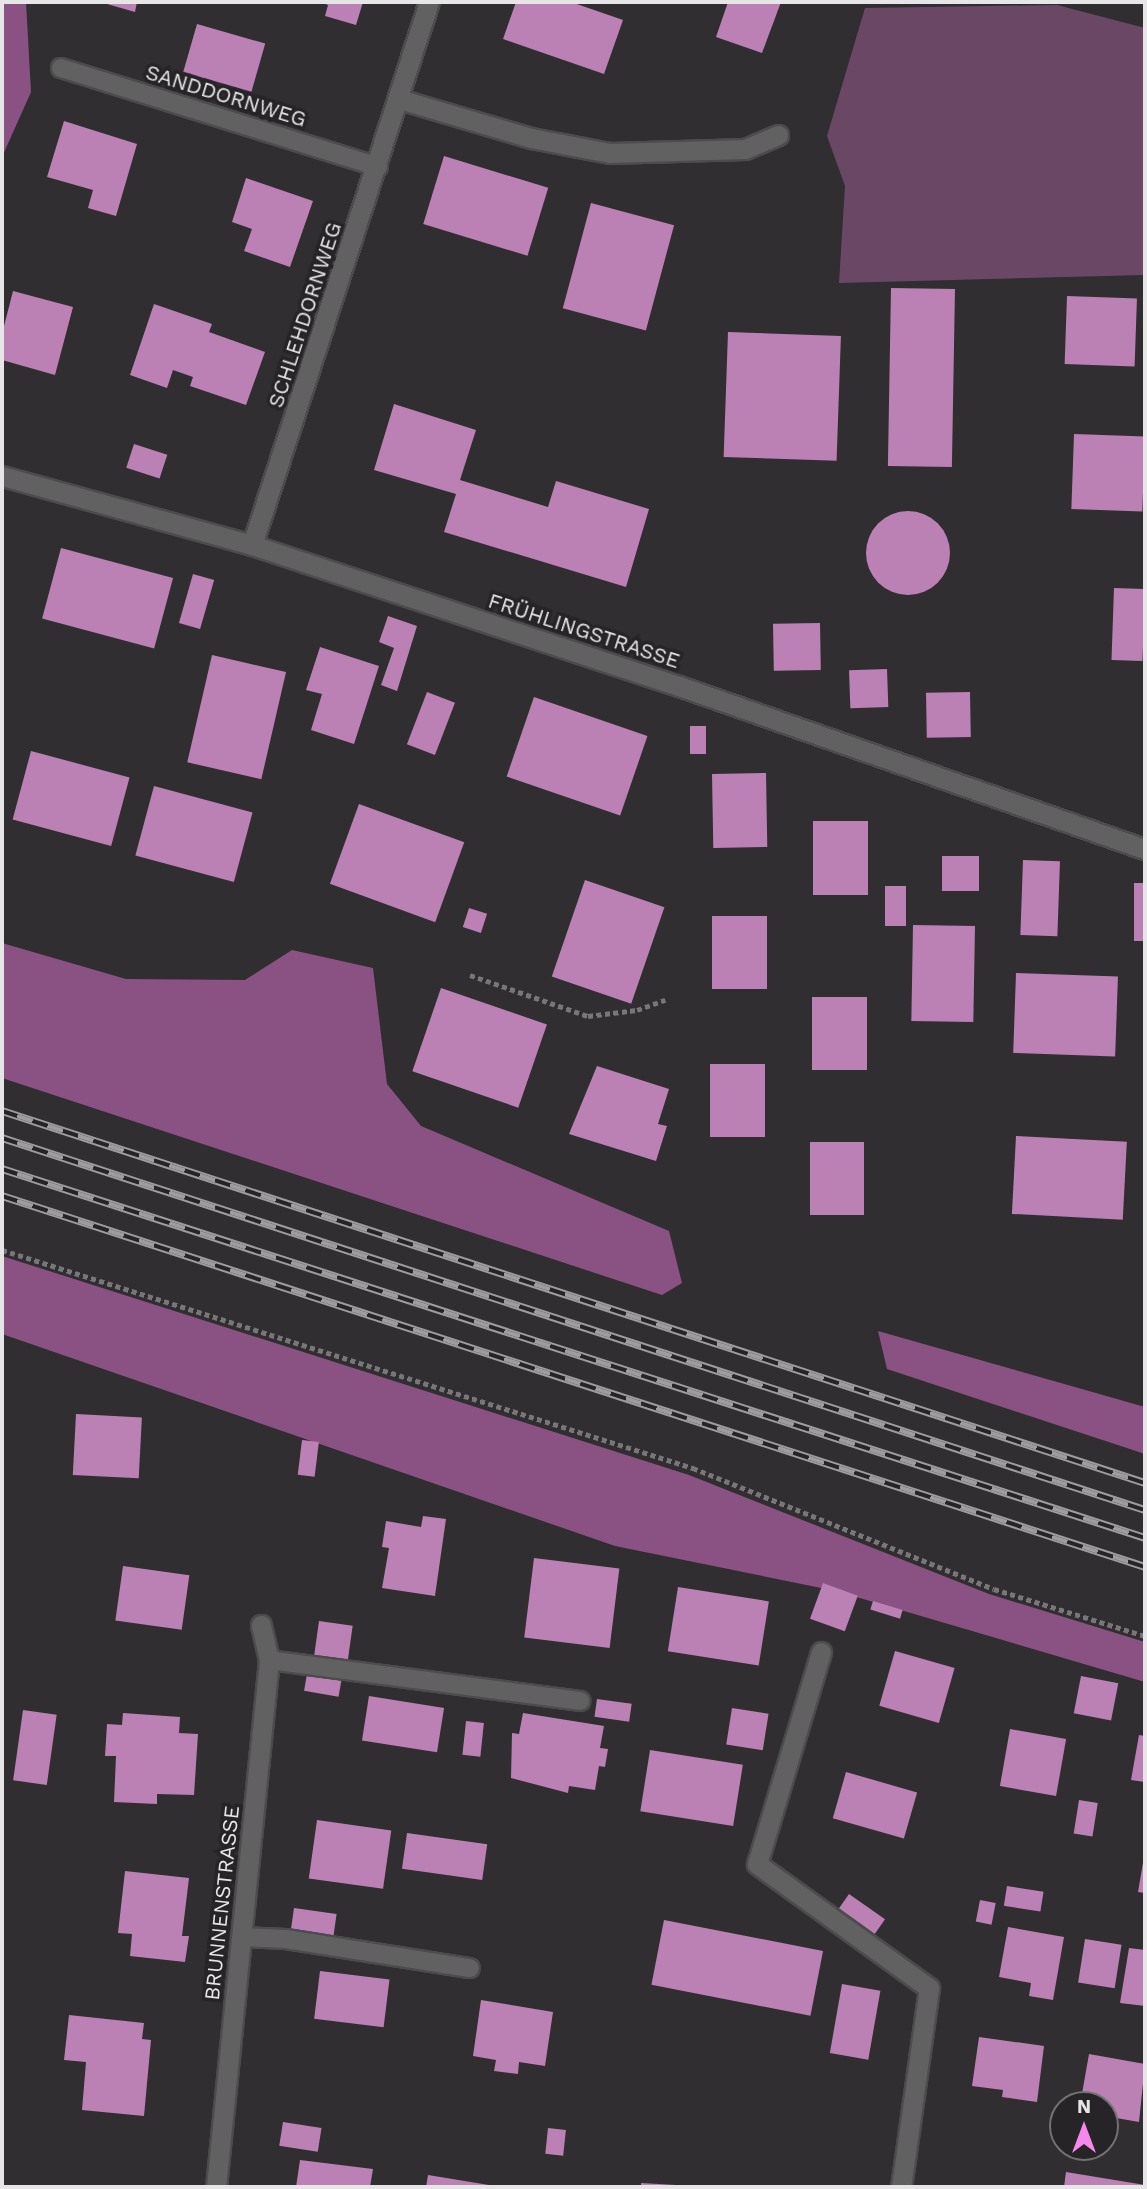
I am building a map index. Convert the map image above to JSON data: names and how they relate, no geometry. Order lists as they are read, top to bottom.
{
  "streets": {
    "street": ["SCHLEHDORNWEG", "FRÜHLINGSTRASSE", "BRUNNENSTRASSE"],
    "lane": ["SANDDORNWEG"]
  },
  "crossings": [
    ["SANDDORNWEG", "SCHLEHDORNWEG"],
    ["SCHLEHDORNWEG", "FRÜHLINGSTRASSE"]
  ],
  "north": "top"
}
